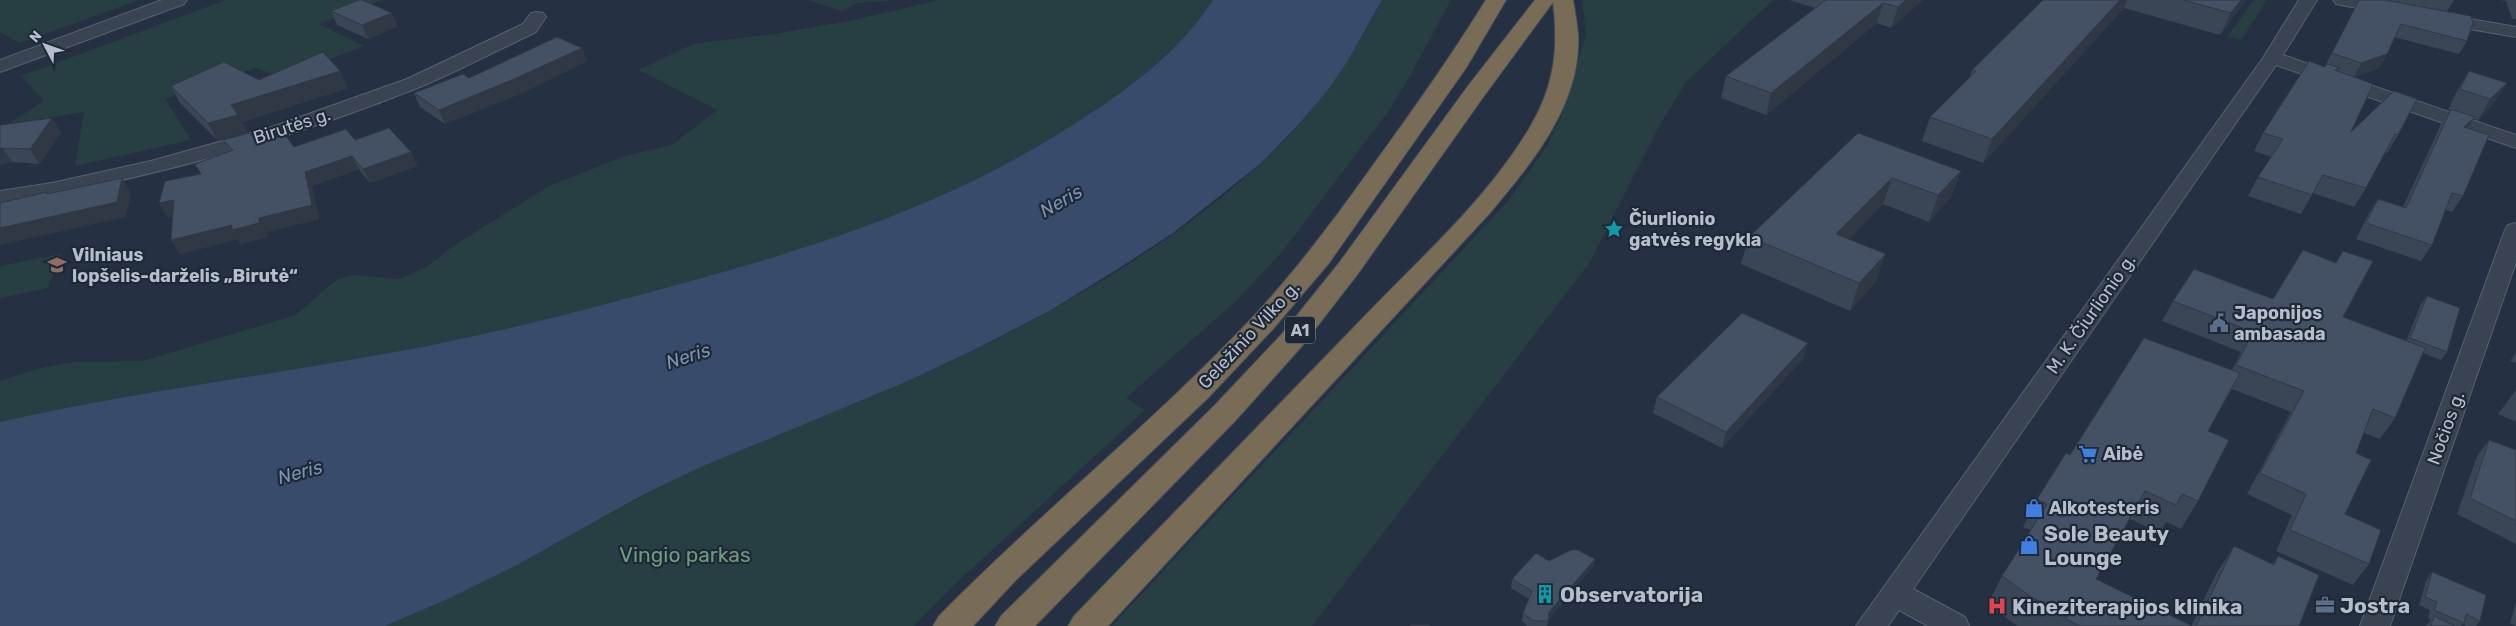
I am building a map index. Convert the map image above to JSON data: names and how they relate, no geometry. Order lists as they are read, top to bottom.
{
  "streets": {
    "highway": ["A1", "Geležinio Vilko g."],
    "street": ["Birutės g.", "M. K. Čiurlionio g.", "Nočios g."]
  },
  "water": ["Neris"],
  "parks": ["Vingio parkas"],
  "places": {
    "place": ["Čiurlionio gatvės regykla"],
    "school or university": ["Vilniaus lopšelis-darželis „Birutė“"],
    "public building": ["Japonijos ambasada"],
    "supermarket": ["Aibė"],
    "shop": ["Alkotesteris", "Sole Beauty Lounge"],
    "building": ["Observatorija"],
    "office": ["Jostra"],
    "hospital": ["Kineziterapijos klinika"]
  },
  "north": "top left"
}
